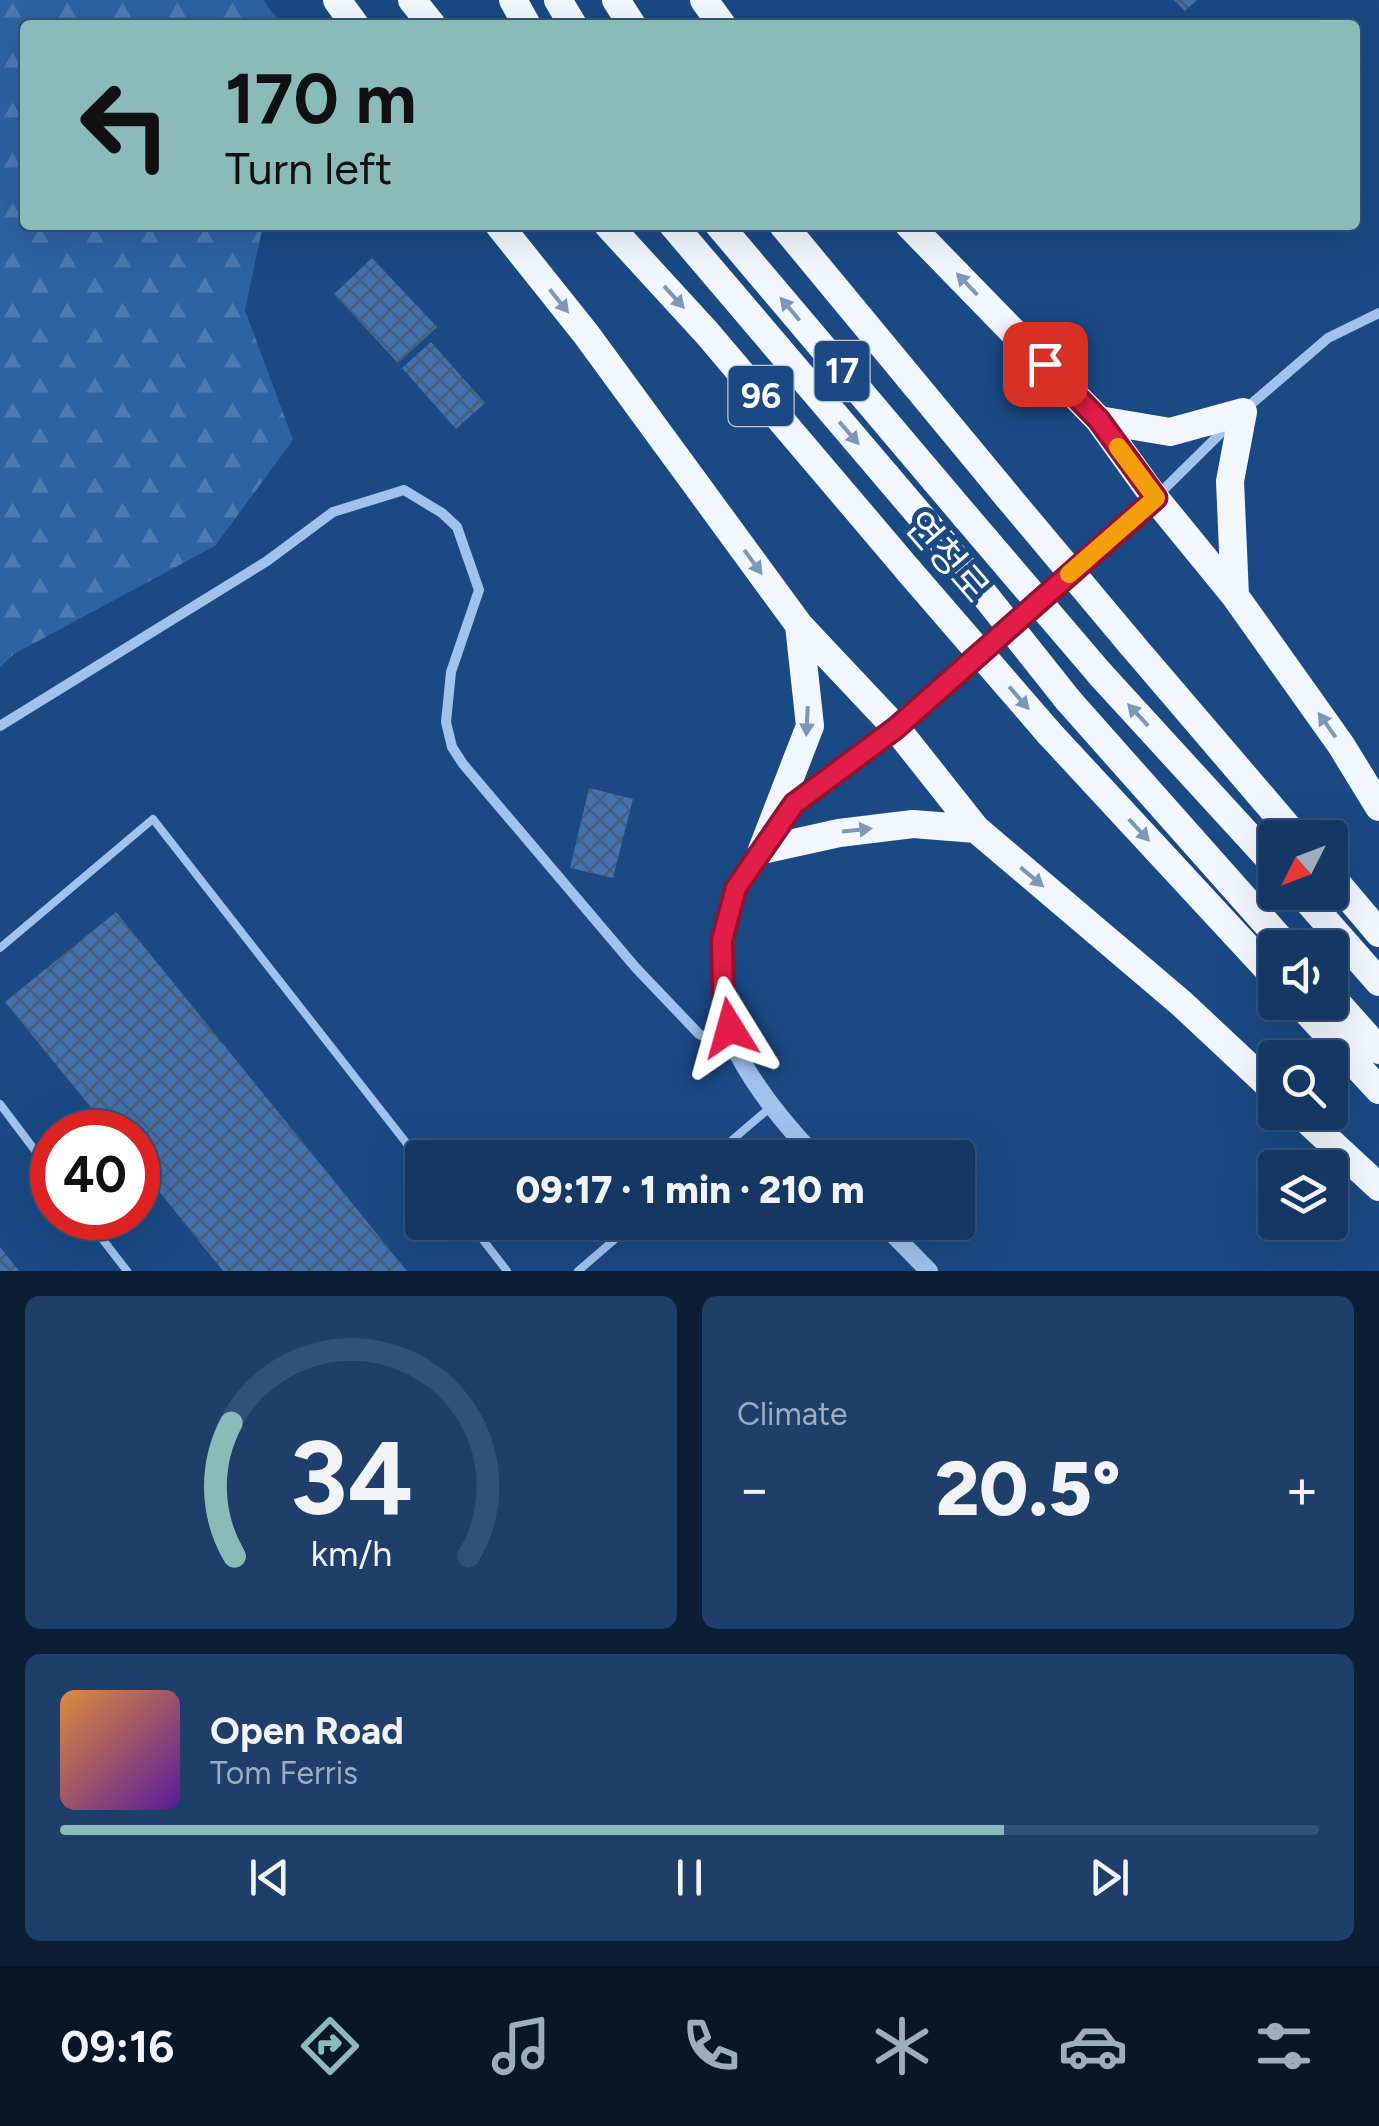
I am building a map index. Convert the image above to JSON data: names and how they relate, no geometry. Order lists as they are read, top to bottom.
{
  "streets": {
    "highway": ["17", "96", "연청로"]
  },
  "north": "bottom left",
  "page": {
    "turn": ["170 m", "Turn left"],
    "limit": "40",
    "trip": "09:17 · 1 min · 210 m",
    "tile": "Climate",
    "heat": ["−", "20.5°", "+"],
    "song": ["Open Road", "Tom Ferris"],
    "tabs": "09:16",
    "gauge": ["34", "km/h"]
  }
}
